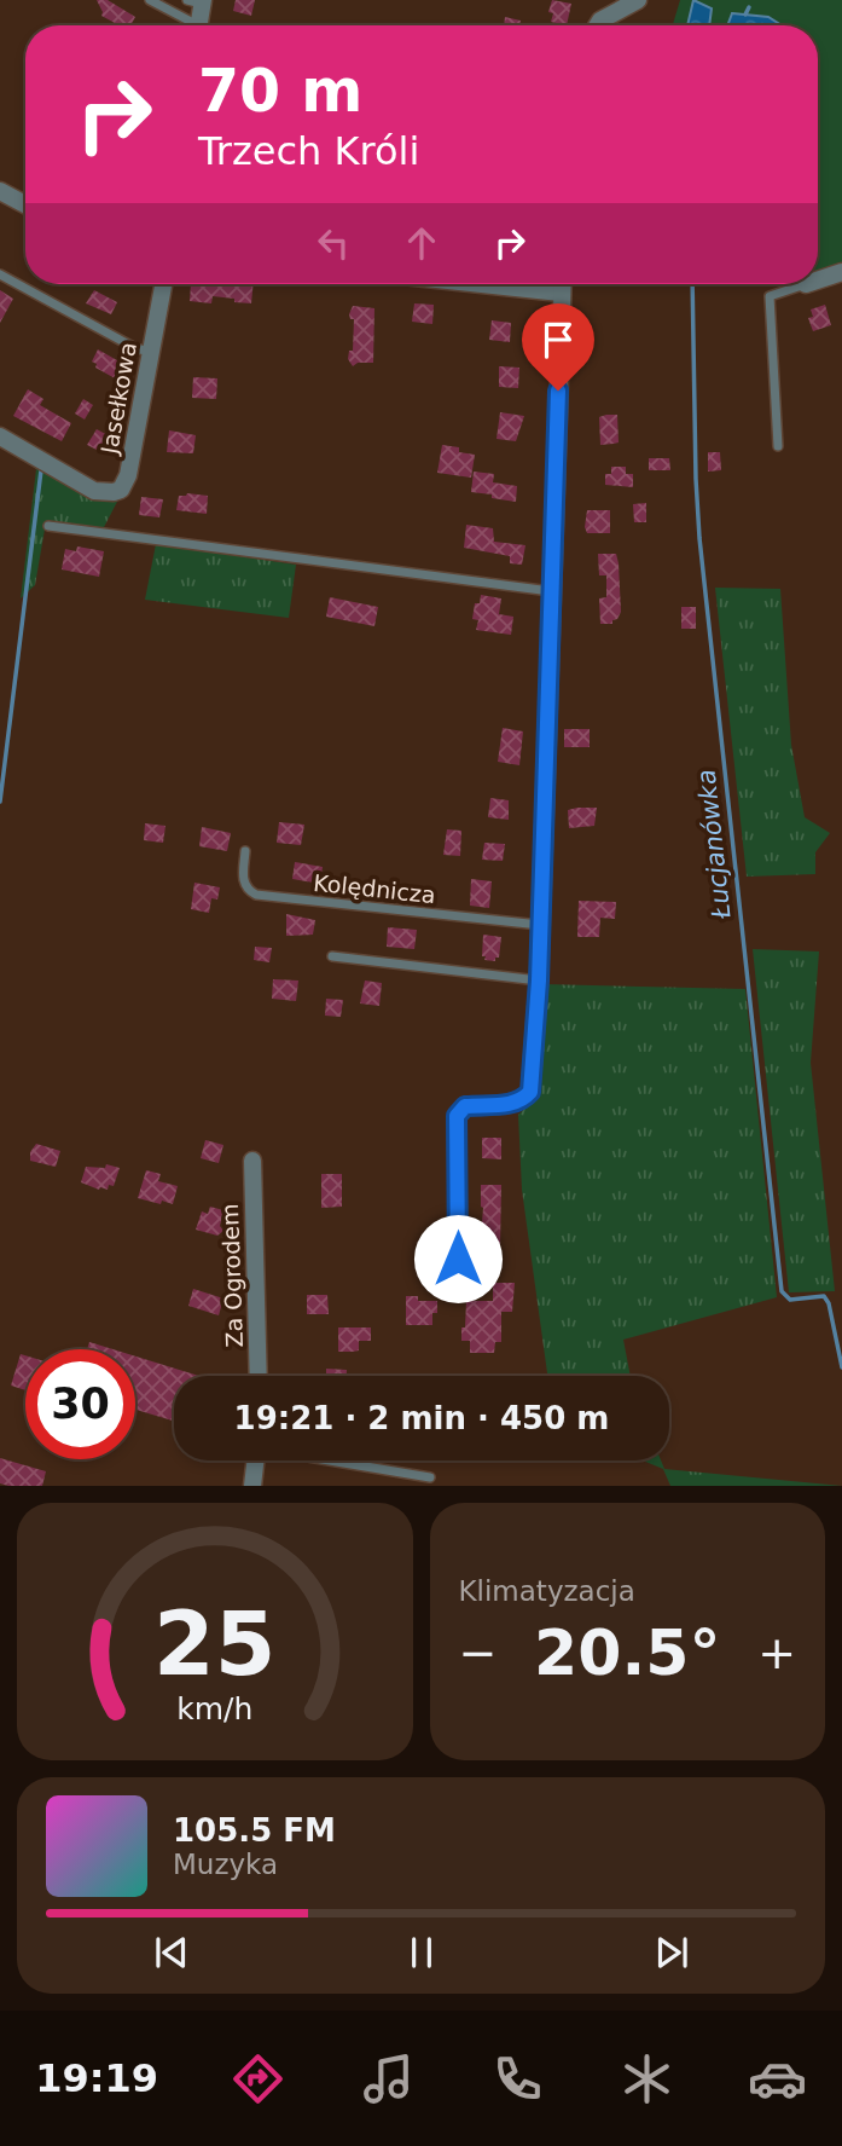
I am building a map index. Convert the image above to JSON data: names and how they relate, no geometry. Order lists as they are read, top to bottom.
{
  "streets": {
    "street": ["Jasełkowa", "Za Ogrodem"],
    "lane": ["Kolędnicza"]
  },
  "water": ["Łucjanówka"],
  "page": {
    "turn": ["70 m", "Trzech Króli"],
    "limit": "30",
    "trip": "19:21 · 2 min · 450 m",
    "tile": "Klimatyzacja",
    "heat": ["−", "20.5°", "+"],
    "song": ["105.5 FM", "Muzyka"],
    "tabs": "19:19",
    "gauge": ["25", "km/h"]
  }
}
